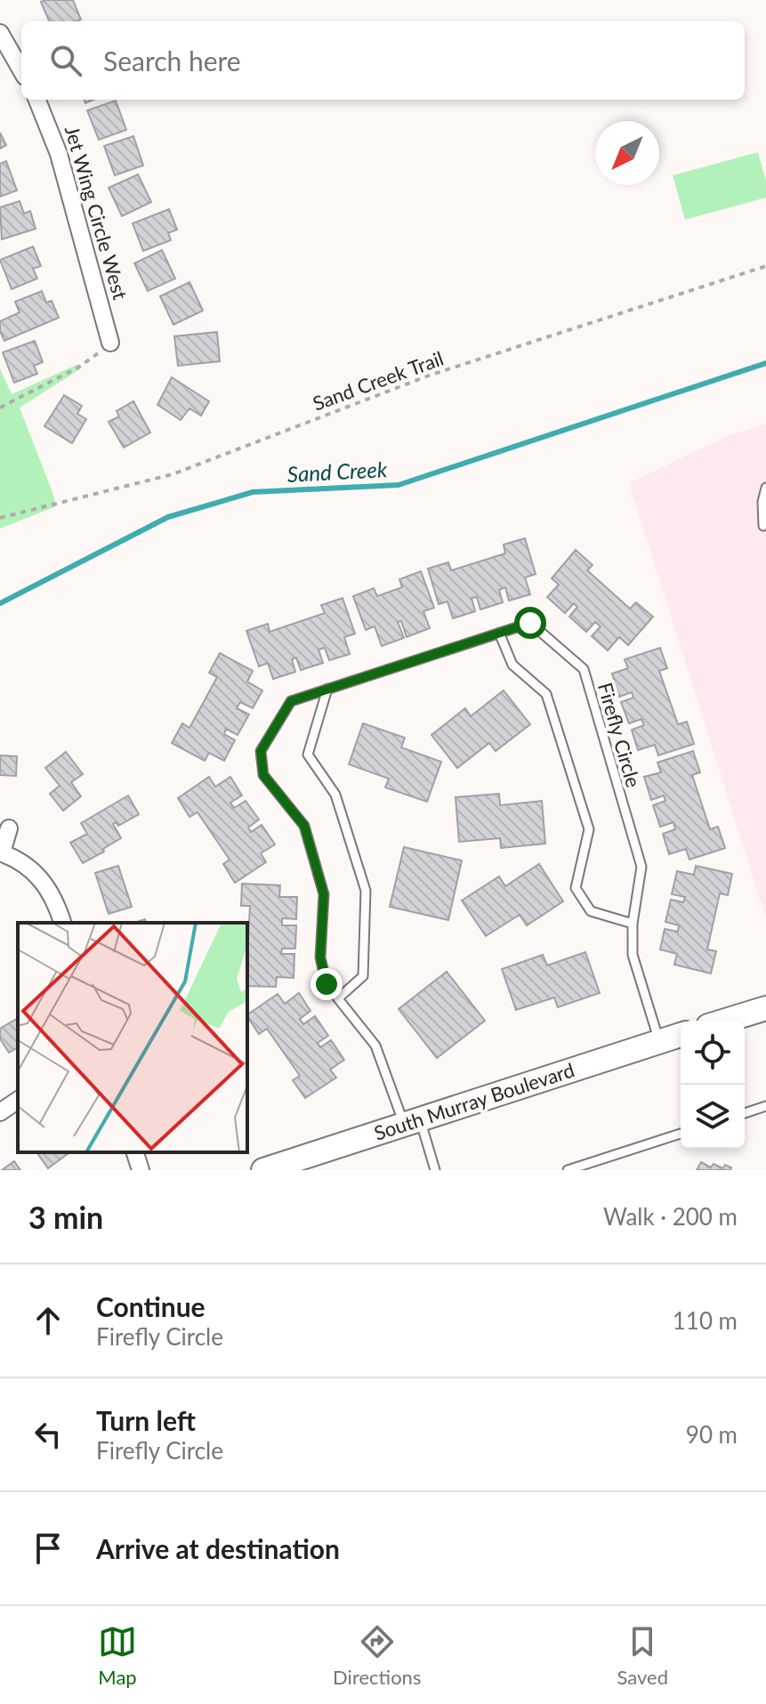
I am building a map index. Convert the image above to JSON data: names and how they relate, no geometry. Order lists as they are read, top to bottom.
{
  "streets": {
    "main road": ["South Murray Boulevard"],
    "street": ["Jet Wing Circle West"],
    "lane": ["Firefly Circle"],
    "path": ["Sand Creek Trail"]
  },
  "crossings": [
    ["Firefly Circle", "South Murray Boulevard"]
  ],
  "water": ["Sand Creek"],
  "north": "bottom left",
  "page": {
    "search": "Search here",
    "heading": ["3 min", "Walk · 200 m"],
    "list": [
      ["Continue", "Firefly Circle", "110 m"],
      ["Turn left", "Firefly Circle", "90 m"],
      "Arrive at destination"
    ],
    "nav": ["Map", "Directions", "Saved"]
  }
}
